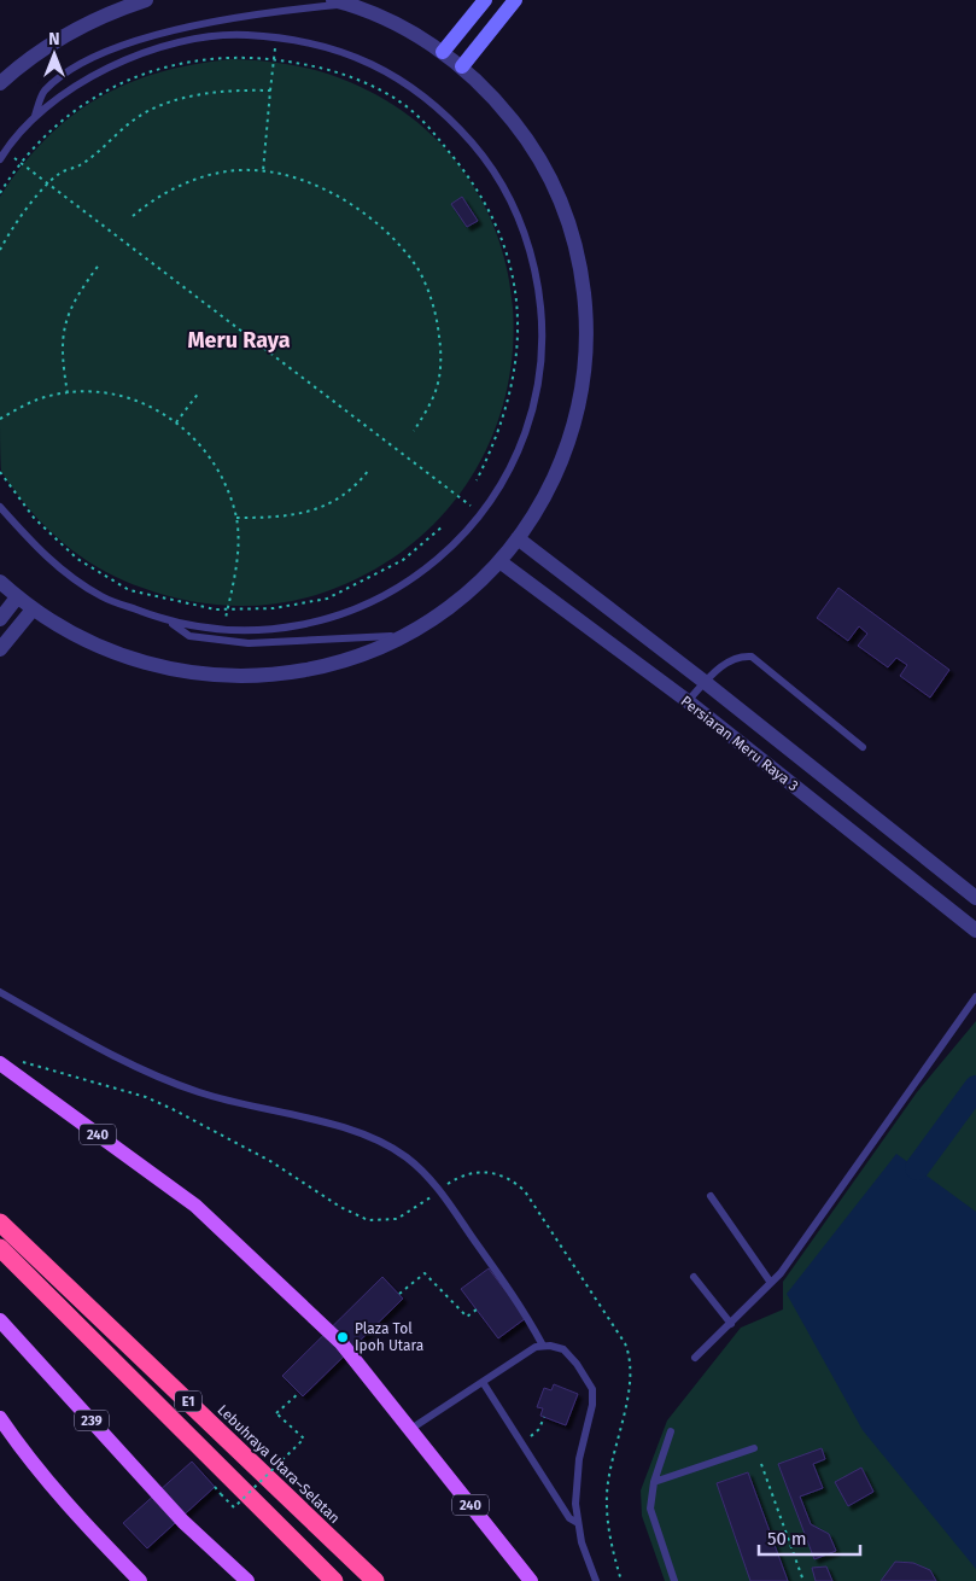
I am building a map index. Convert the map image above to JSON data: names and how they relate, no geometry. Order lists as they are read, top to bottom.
{
  "streets": {
    "highway": ["E1", "Lebuhraya Utara–Selatan"],
    "main road": ["240", "239"],
    "street": ["Persiaran Meru Raya 3"]
  },
  "districts": ["Meru Raya"],
  "places": ["Plaza Tol Ipoh Utara"],
  "scale_bar": "50 m",
  "north": "top"
}
